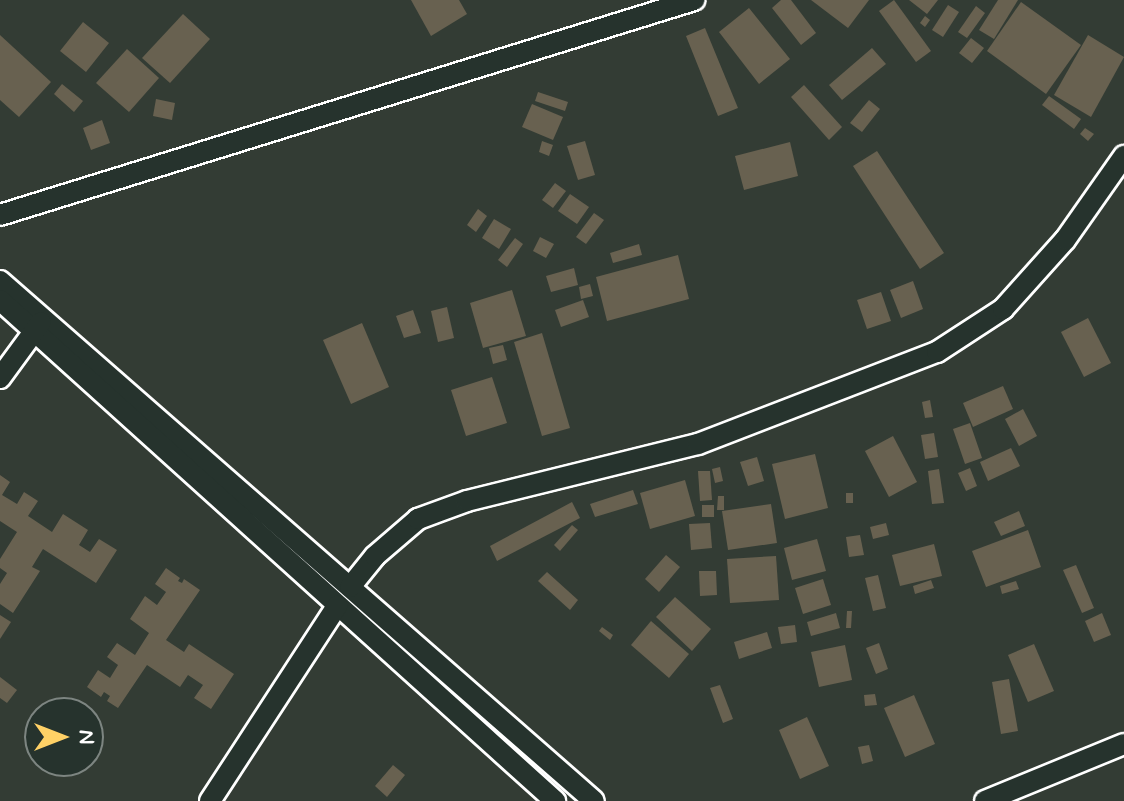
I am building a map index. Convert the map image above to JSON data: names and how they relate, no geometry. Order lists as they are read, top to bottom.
{
  "north": "right"
}
